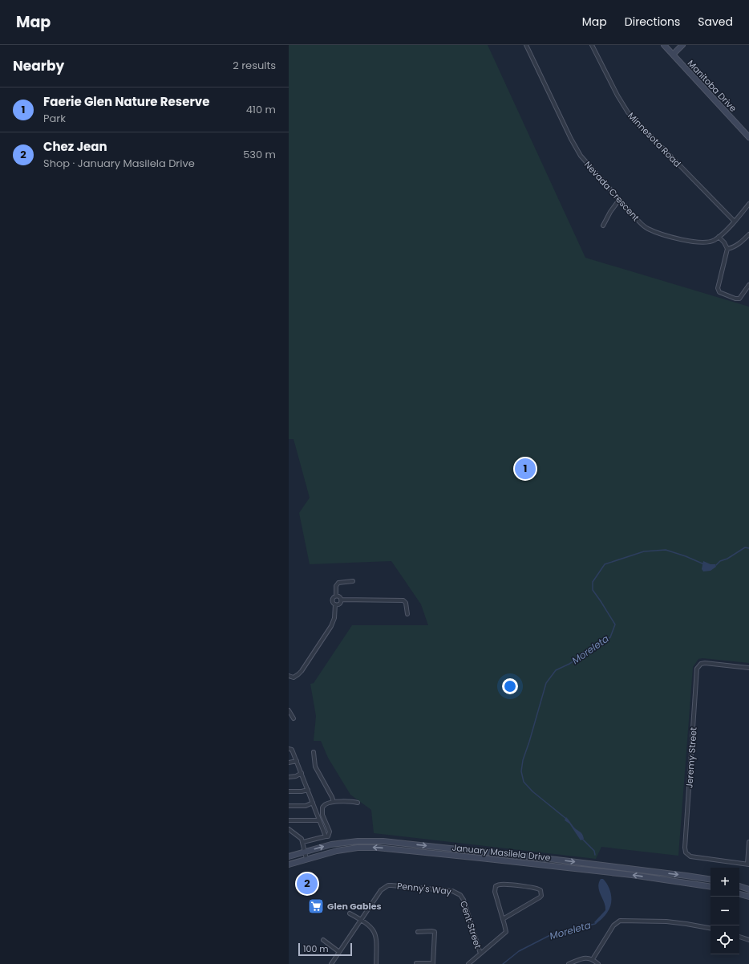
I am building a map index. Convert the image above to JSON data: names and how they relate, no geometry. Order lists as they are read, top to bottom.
{
  "streets": {
    "main road": ["Manitoba Drive", "January Masilela Drive"],
    "street": [
      "Minnesota Road",
      "Nevada Crescent",
      "Jeremy Street",
      "Penny's Way",
      "Cent Street"
    ]
  },
  "crossings": [
    ["Minnesota Road", "Nevada Crescent"],
    ["Penny's Way", "Cent Street"]
  ],
  "water": ["Moreleta"],
  "places": {
    "supermarket": ["Glen Gables"]
  },
  "scale_bar": "100 m",
  "page": {
    "header": "Map",
    "nav": ["Map", "Directions", "Saved"],
    "heading": ["Nearby", "2 results"],
    "list": [
      {
        "mark": "1",
        "name": "Faerie Glen Nature Reserve",
        "note": "Park",
        "value": "410 m"
      },
      {
        "mark": "2",
        "name": "Chez Jean",
        "note": "Shop · January Masilela Drive",
        "value": "530 m"
      }
    ],
    "pins": ["1", "2"],
    "map_buttons": ["+", "−"],
    "scale": "100 m"
  }
}
